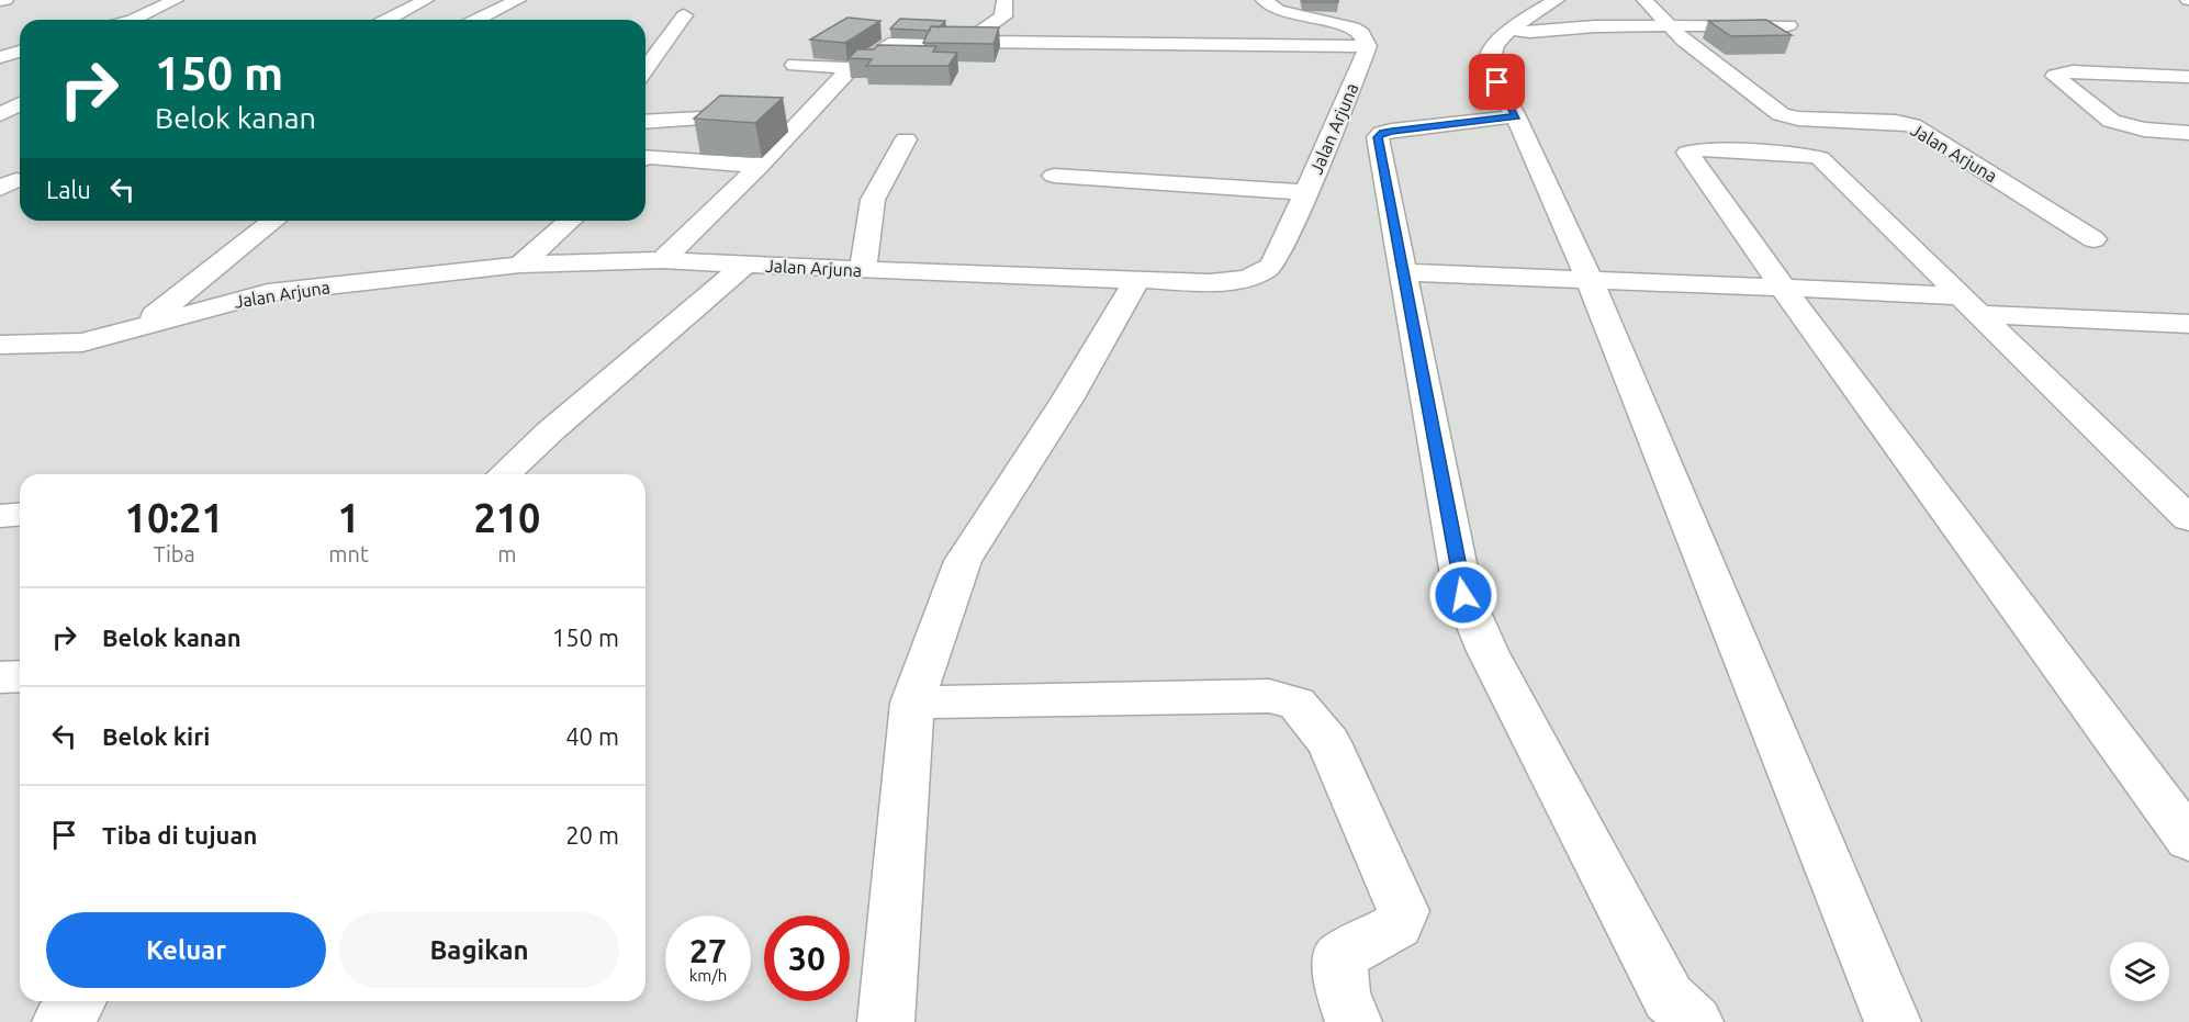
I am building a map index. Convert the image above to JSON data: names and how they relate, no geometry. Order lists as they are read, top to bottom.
{
  "streets": {
    "street": ["Jalan Arjuna"]
  },
  "page": {
    "turn": ["150 m", "Belok kanan"],
    "then": "Lalu",
    "eta": [
      "10:21",
      "Tiba",
      "1",
      "mnt",
      "210",
      "m"
    ],
    "list": [
      {
        "name": "Belok kanan",
        "value": "150 m"
      },
      {
        "name": "Belok kiri",
        "value": "40 m"
      },
      {
        "name": "Tiba di tujuan",
        "value": "20 m"
      }
    ],
    "buttons": ["Keluar", "Bagikan"],
    "speed": "27 km/h",
    "limit": "30"
  }
}
